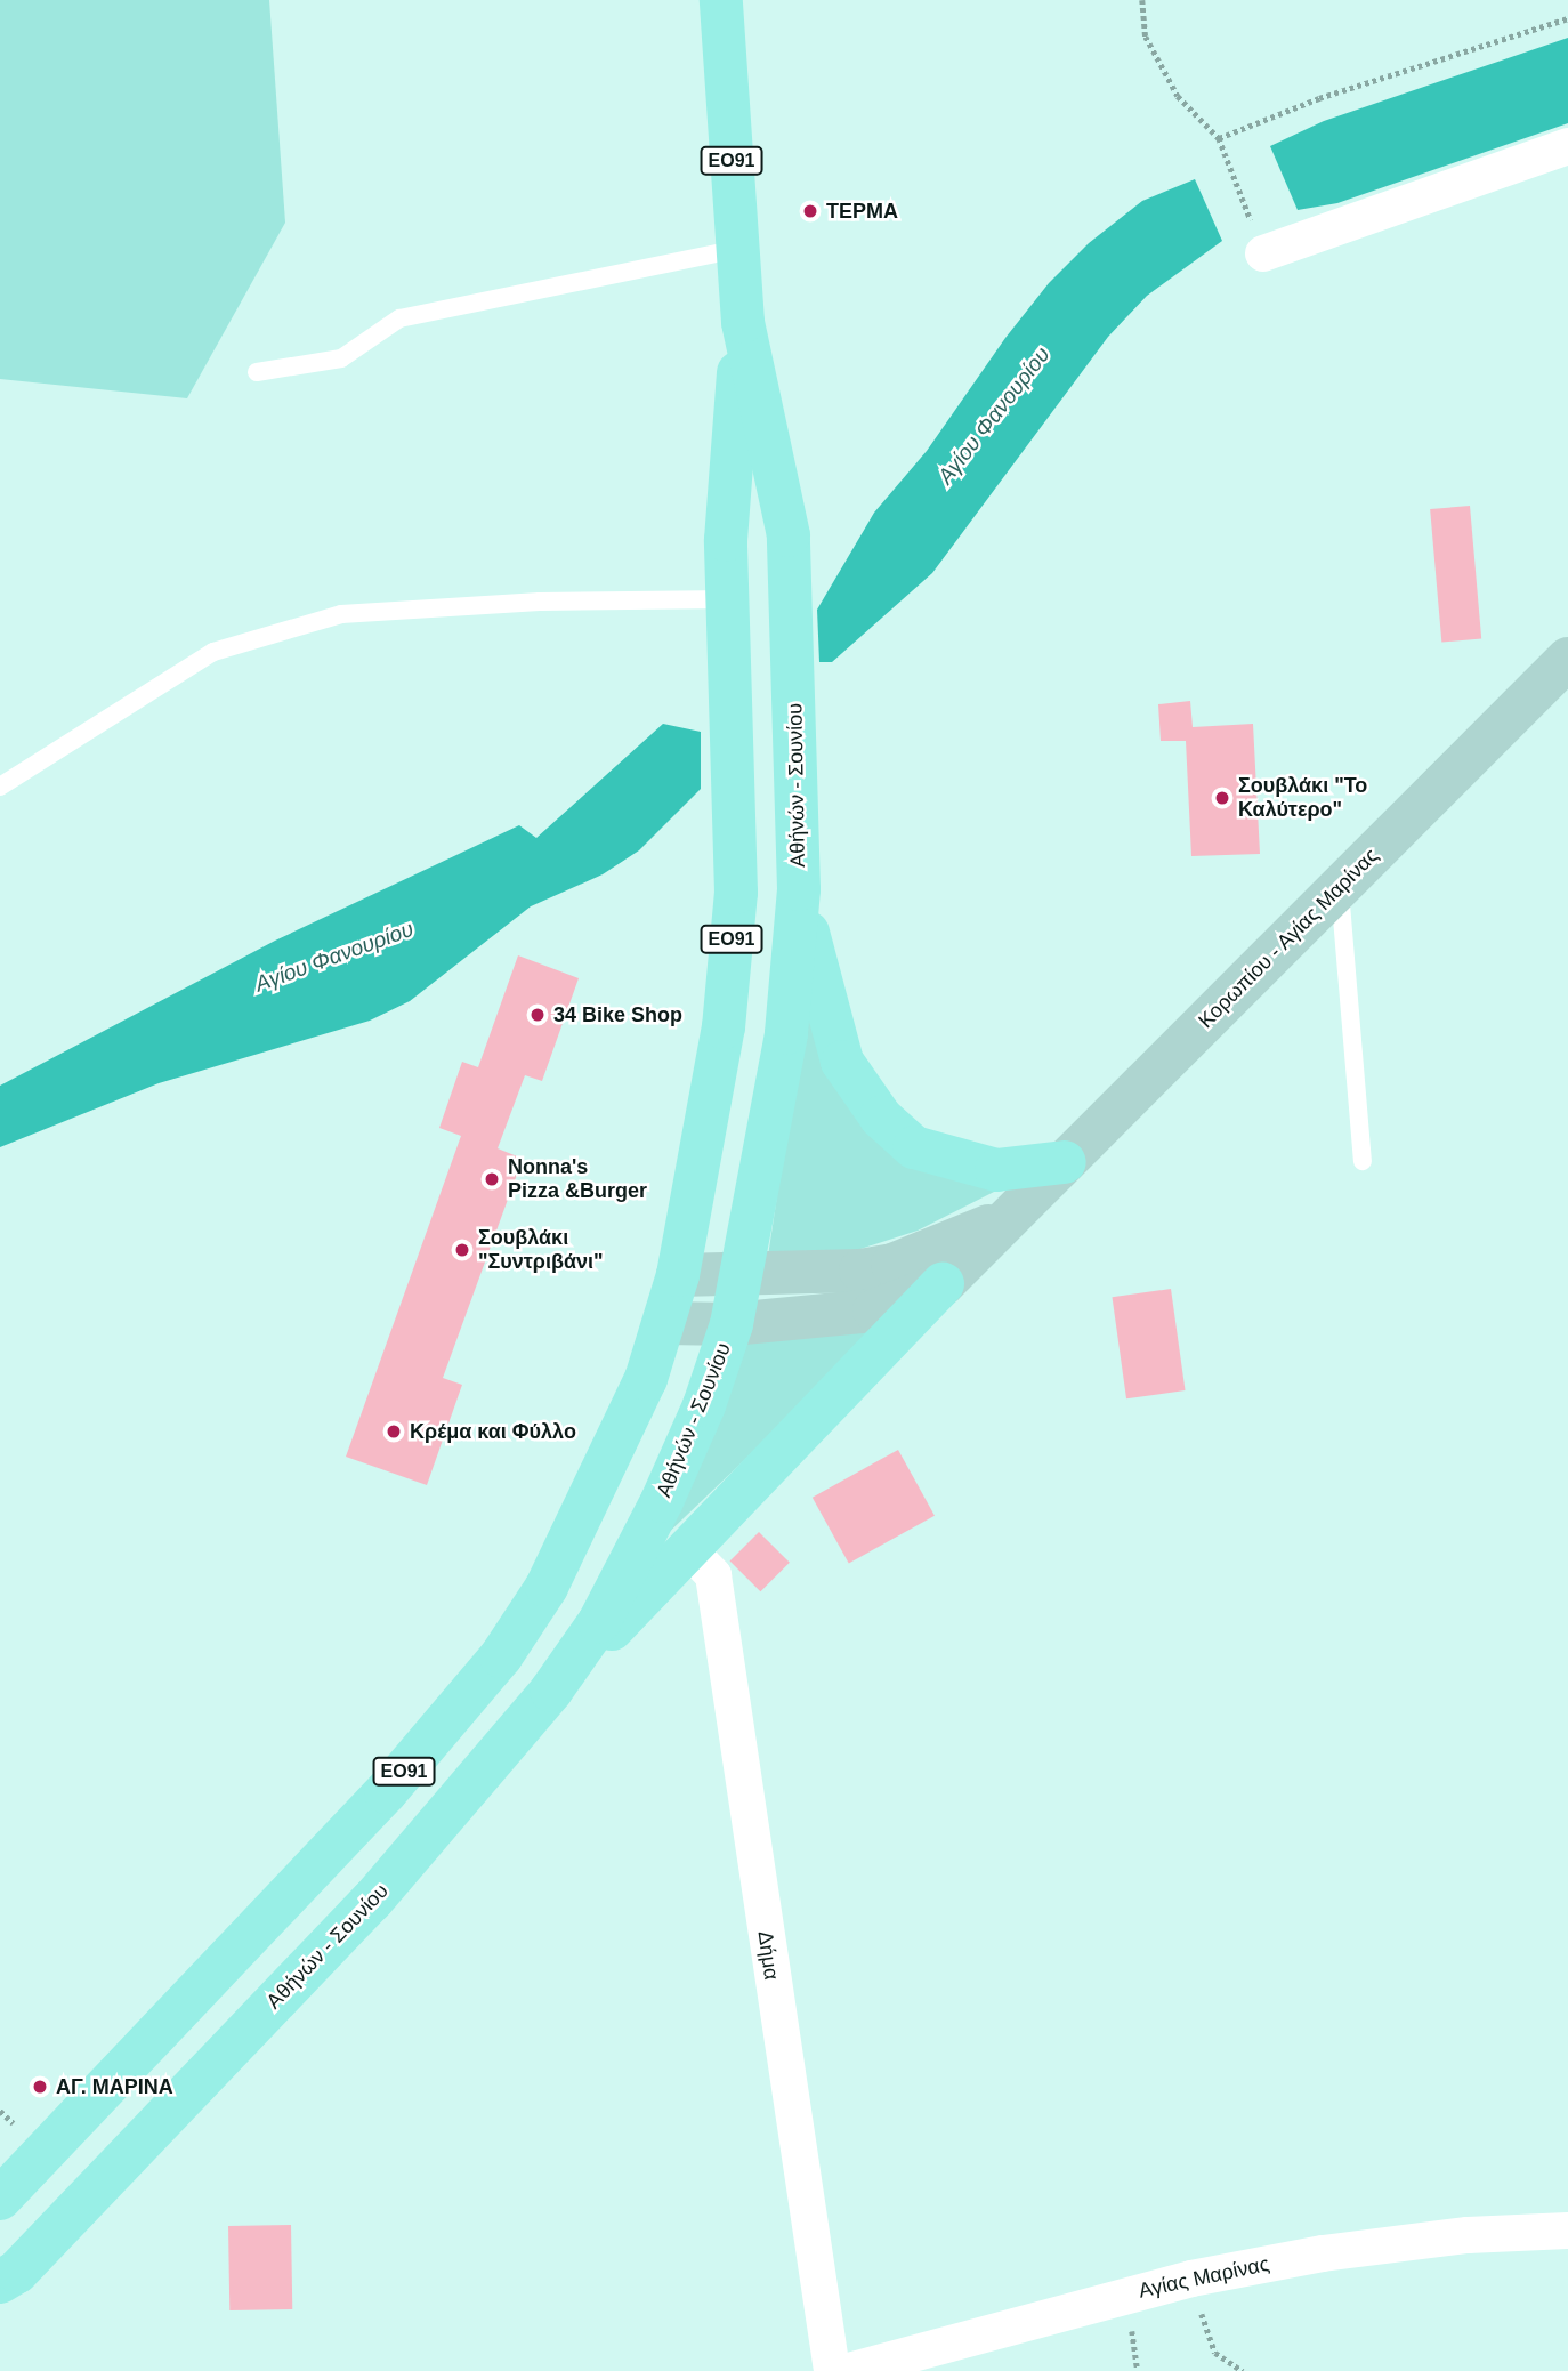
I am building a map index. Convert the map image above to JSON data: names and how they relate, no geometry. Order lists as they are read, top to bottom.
{
  "streets": {
    "main road": ["ΕΟ91", "Αθήνών - Σουνίου", "Κορωπίου - Αγίας Μαρίνας"],
    "street": ["Δήμα", "Αγίας Μαρίνας"]
  },
  "crossings": [
    ["Αθήνών - Σουνίου", "Κορωπίου - Αγίας Μαρίνας"],
    ["Δήμα", "Αγίας Μαρίνας"]
  ],
  "water": ["Αγίου Φανουρίου"],
  "places": [
    "ΤΕΡΜΑ",
    "Σουβλάκι \"Το Καλύτερο\"",
    "34 Bike Shop",
    "Nonna's Pizza &Burger",
    "Σουβλάκι \"Συντριβάνι\"",
    "Κρέμα και Φύλλο",
    "ΑΓ. ΜΑΡΙΝΑ"
  ]
}
